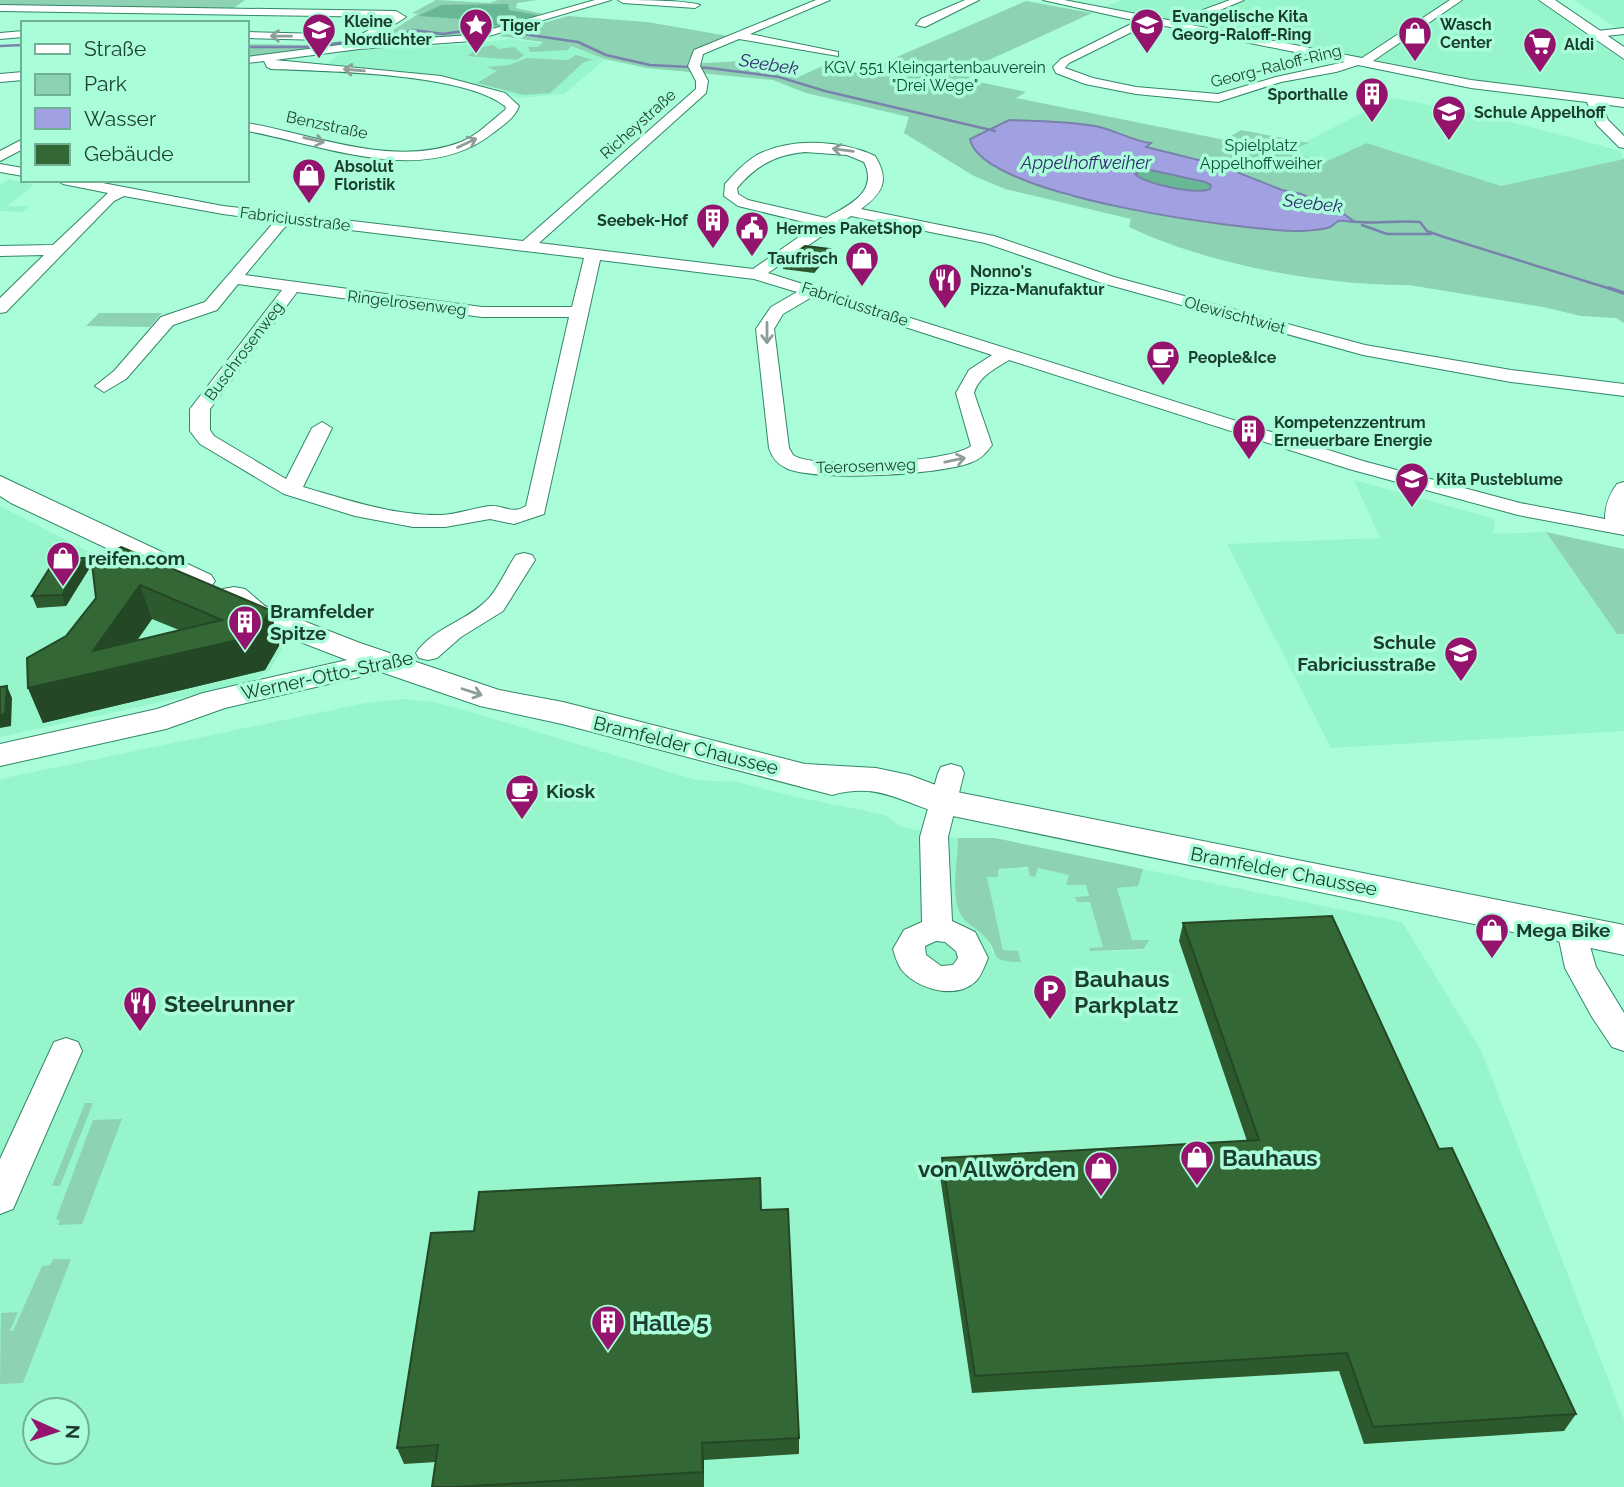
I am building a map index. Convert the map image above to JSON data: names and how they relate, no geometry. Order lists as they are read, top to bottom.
{
  "streets": {
    "main road": ["Werner-Otto-Straße", "Bramfelder Chaussee"],
    "street": [
      "Georg-Raloff-Ring",
      "Richeystraße",
      "Benzstraße",
      "Fabriciusstraße",
      "Ringelrosenweg",
      "Olewischtwiet",
      "Buschrosenweg",
      "Teerosenweg"
    ]
  },
  "crossings": [
    ["Richeystraße", "Fabriciusstraße"],
    ["Fabriciusstraße", "Buschrosenweg"],
    ["Fabriciusstraße", "Teerosenweg"],
    ["Ringelrosenweg", "Buschrosenweg"],
    ["Werner-Otto-Straße", "Bramfelder Chaussee"]
  ],
  "water": ["Seebek", "Appelhoffweiher"],
  "parks": ["KGV 551 Kleingartenbauverein \"Drei Wege\"", "Spielplatz Appelhoffweiher"],
  "places": {
    "place": ["Tiger"],
    "school or university": [
      "Evangelische Kita Georg-Raloff-Ring",
      "Kleine Nordlichter",
      "Schule Appelhoff",
      "Kita Pusteblume",
      "Schule Fabriciusstraße"
    ],
    "shop": [
      "Wasch Center",
      "Absolut Floristik",
      "Taufrisch",
      "reifen.com",
      "Mega Bike",
      "Bauhaus",
      "von Allwörden"
    ],
    "supermarket": ["Aldi"],
    "building": [
      "Sporthalle",
      "Seebek-Hof",
      "Kompetenzzentrum Erneuerbare Energie",
      "Bramfelder Spitze",
      "Halle 5"
    ],
    "public building": ["Hermes PaketShop"],
    "restaurant": ["Nonno's Pizza-Manufaktur", "Steelrunner"],
    "cafe": ["People&Ice", "Kiosk"],
    "parking": ["Bauhaus Parkplatz"]
  },
  "legend": [
    "Straße",
    "Park",
    "Wasser",
    "Gebäude"
  ],
  "north": "right"
}
